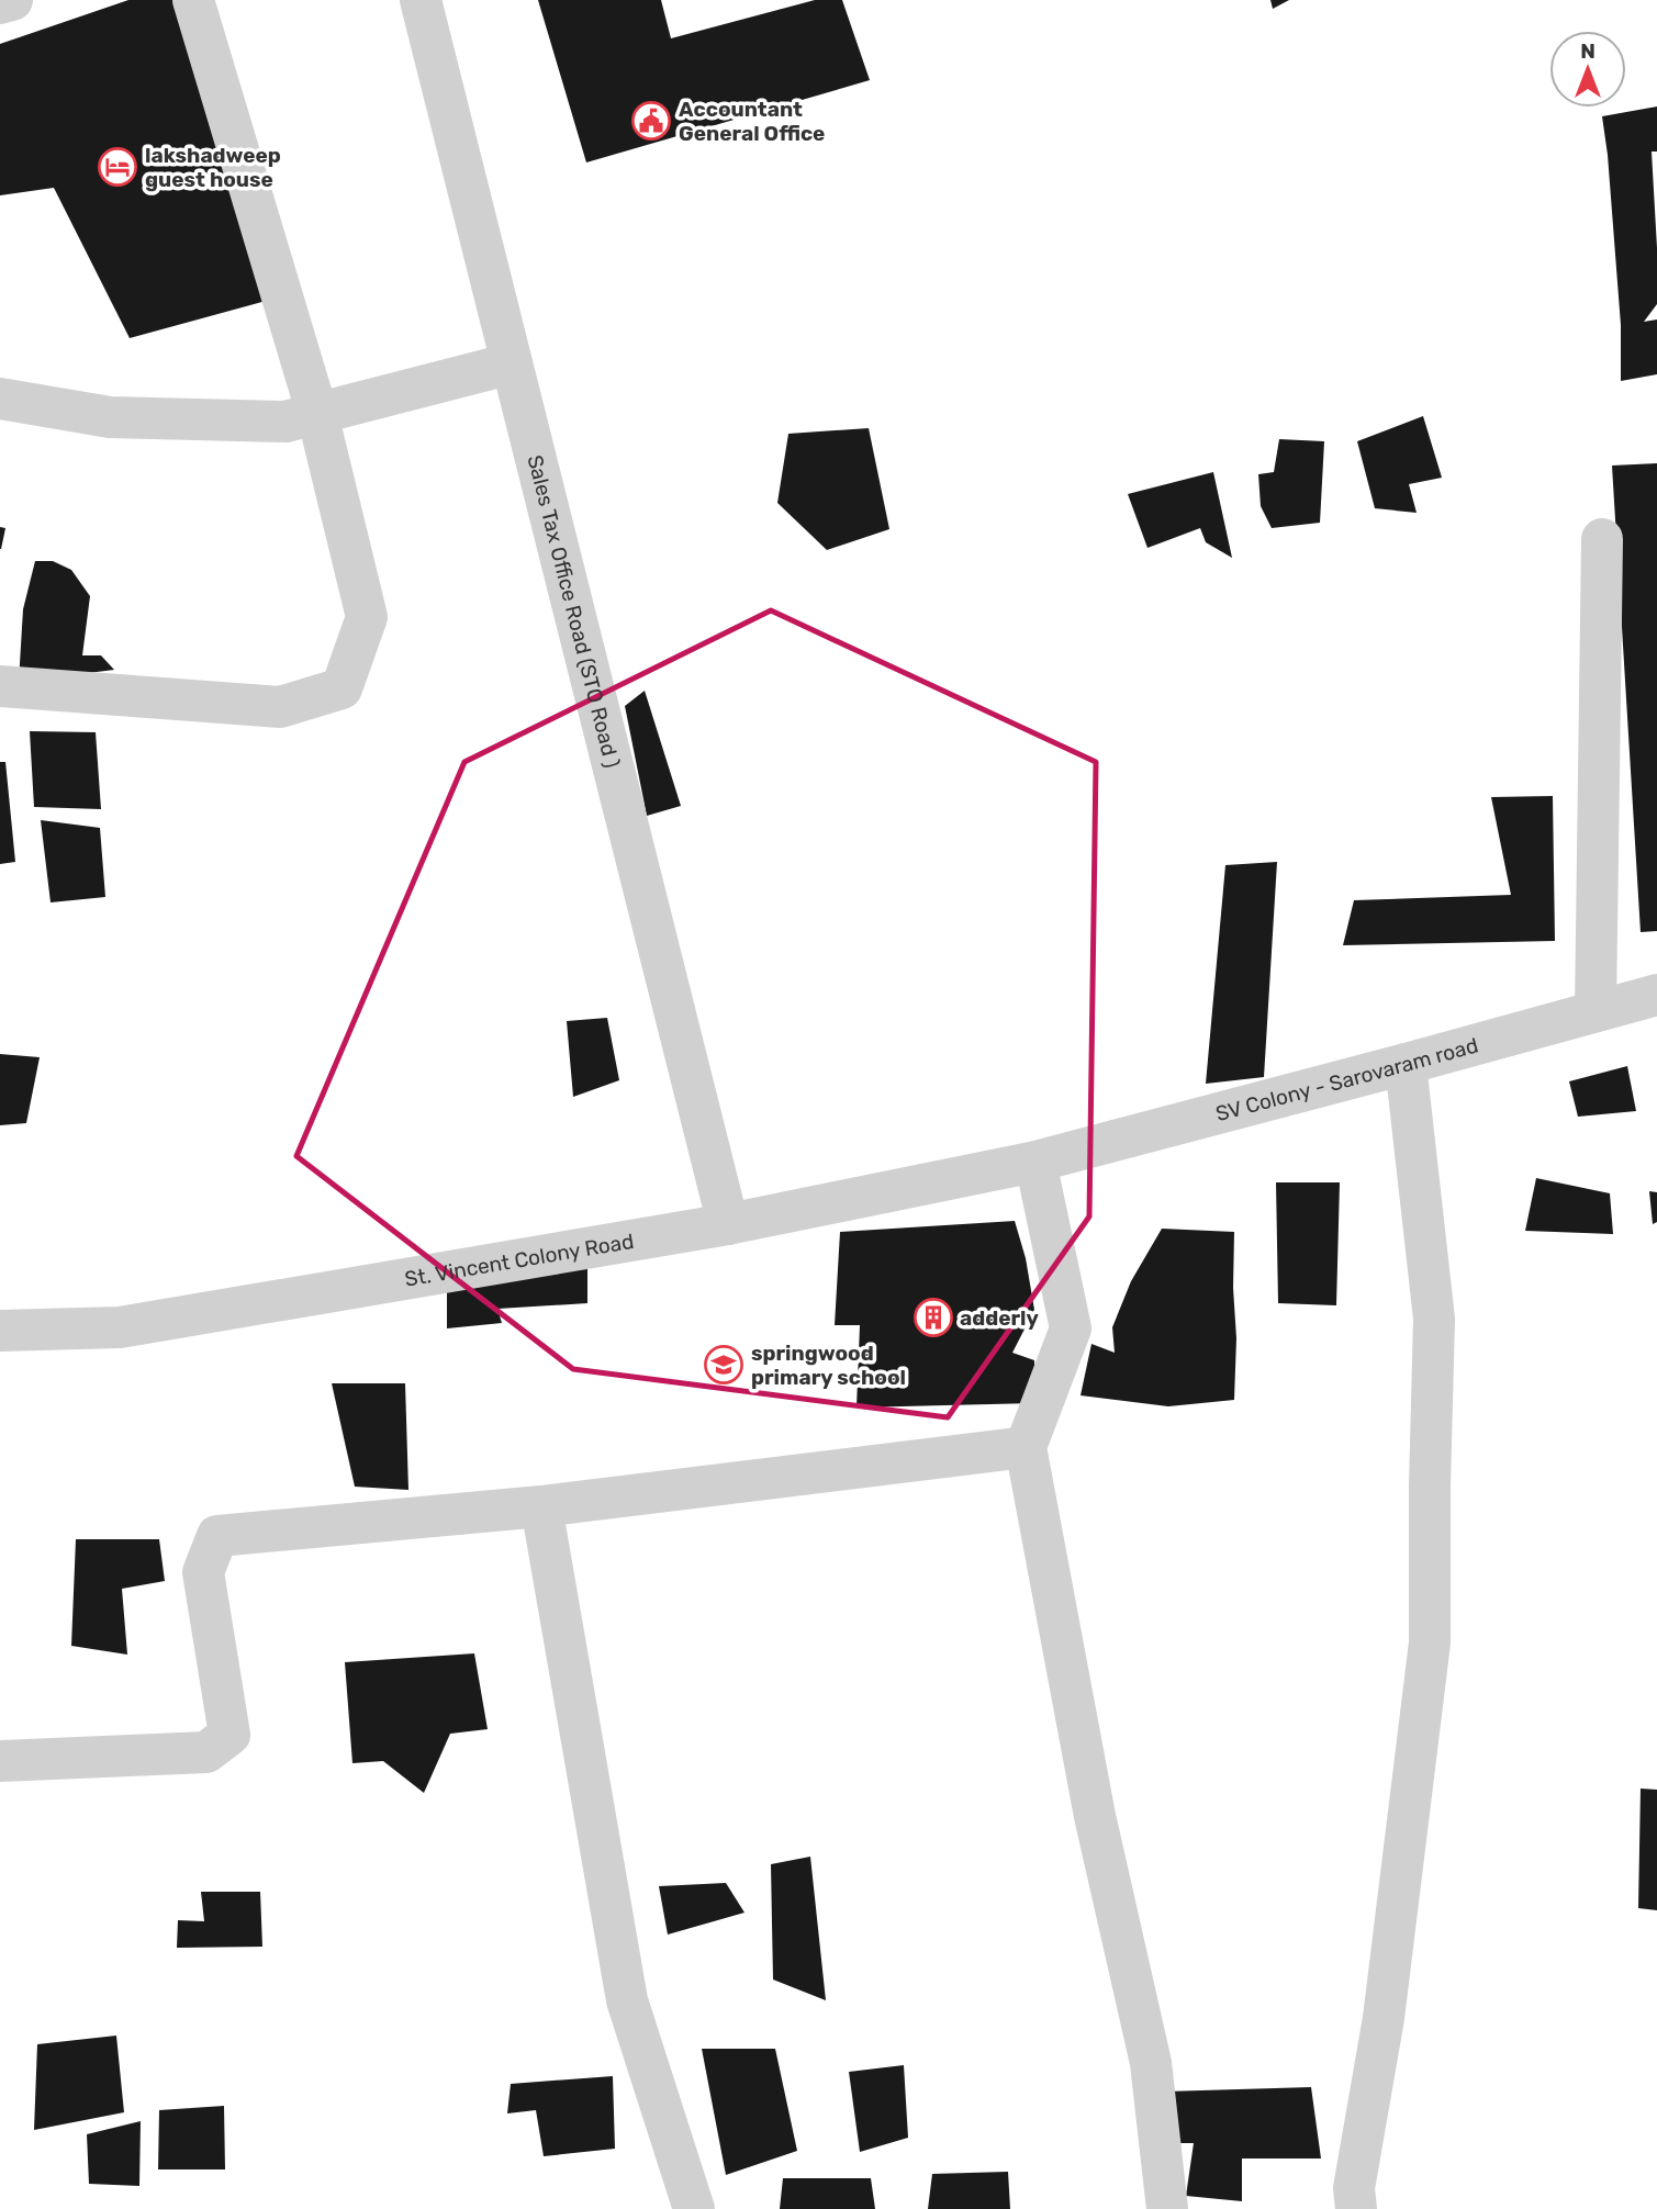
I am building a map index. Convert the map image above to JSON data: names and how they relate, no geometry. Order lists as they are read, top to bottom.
{
  "streets": {
    "street": ["Sales Tax Office Road (STO Road )", "SV Colony - Sarovaram road", "St. Vincent Colony Road"]
  },
  "crossings": [
    ["Sales Tax Office Road (STO Road )", "St. Vincent Colony Road"],
    ["SV Colony - Sarovaram road", "St. Vincent Colony Road"]
  ],
  "places": {
    "public building": ["Accountant General Office"],
    "hotel": ["lakshadweep guest house"],
    "building": ["adderly"],
    "school or university": ["springwood primary school"]
  },
  "north": "top"
}
